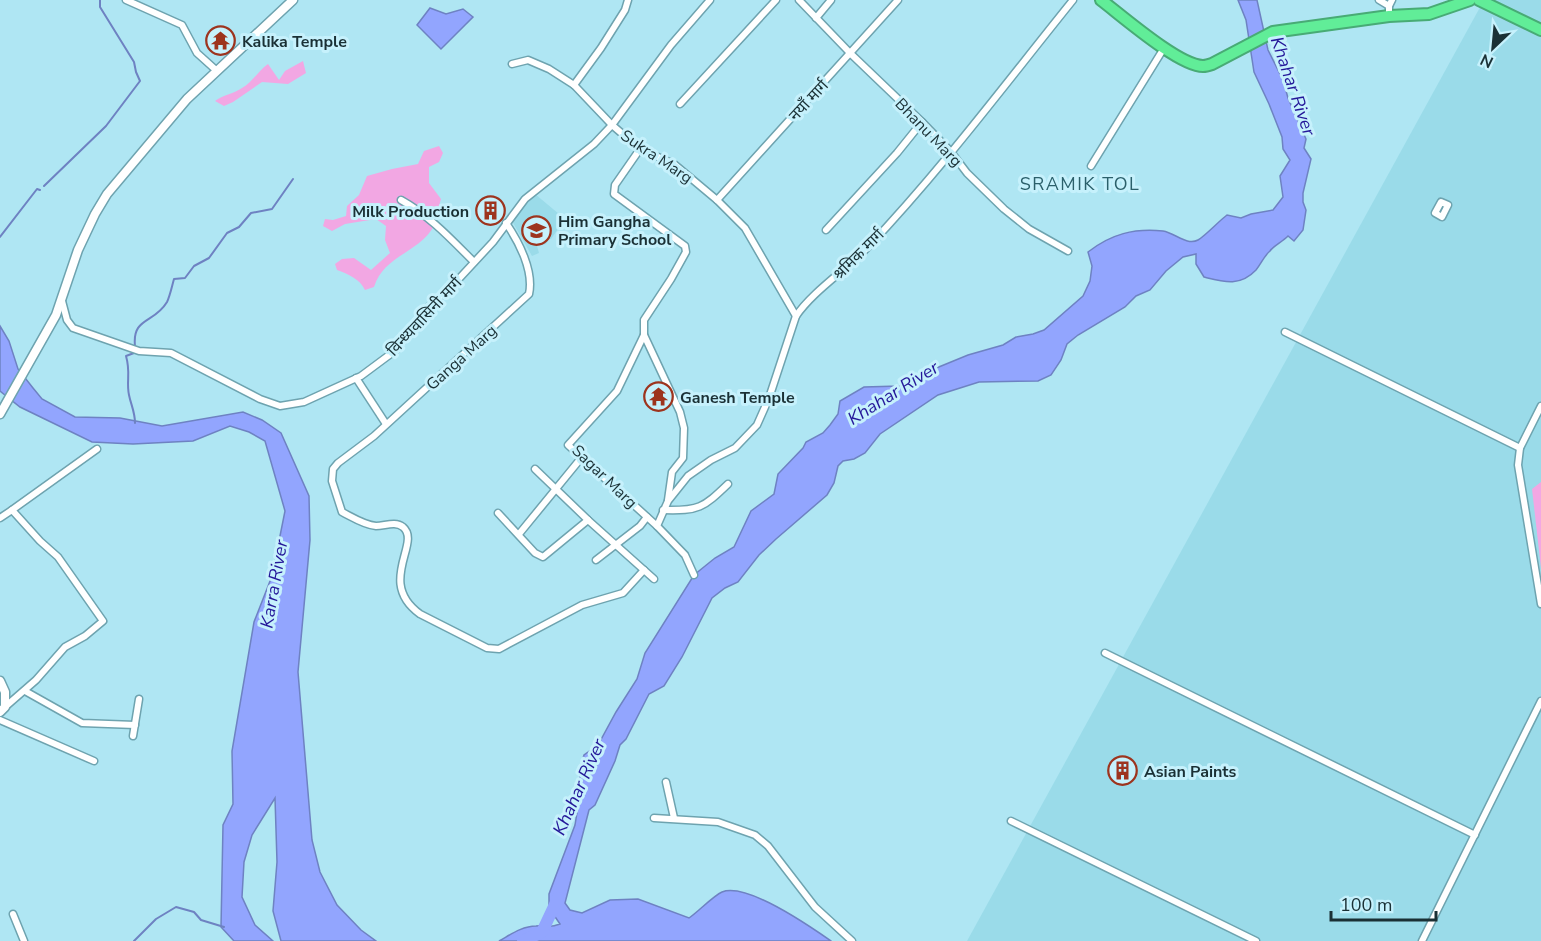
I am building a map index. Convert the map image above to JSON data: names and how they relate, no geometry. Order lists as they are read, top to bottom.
{
  "streets": {
    "street": [
      "नयाँ मार्ग",
      "Bhanu Marg",
      "Sukra Marg",
      "श्रमिक मार्ग",
      "विन्ध्यवासिनी मार्ग",
      "Ganga Marg",
      "Sagar Marg"
    ]
  },
  "crossings": [
    ["नयाँ मार्ग", "Bhanu Marg"],
    ["नयाँ मार्ग", "Sukra Marg"],
    ["Bhanu Marg", "श्रमिक मार्ग"],
    ["Sukra Marg", "श्रमिक मार्ग"],
    ["Sukra Marg", "विन्ध्यवासिनी मार्ग"],
    ["श्रमिक मार्ग", "Sagar Marg"],
    ["विन्ध्यवासिनी मार्ग", "Ganga Marg"]
  ],
  "districts": ["SRAMIK TOL"],
  "water": ["Khahar River", "Karra River"],
  "places": {
    "temple": ["Kalika Temple", "Ganesh Temple"],
    "building": ["Milk Production", "Asian Paints"],
    "school or university": ["Him Gangha Primary School"]
  },
  "scale_bar": "100 m",
  "north": "bottom left"
}
